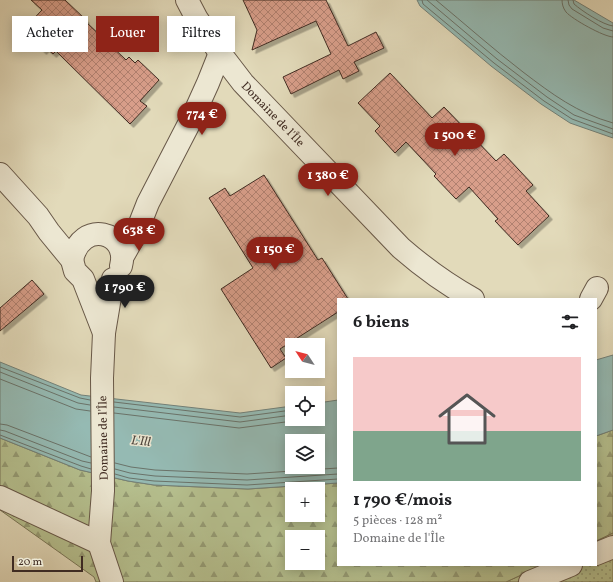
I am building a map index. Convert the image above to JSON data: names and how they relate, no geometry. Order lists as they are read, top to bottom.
{
  "streets": {
    "street": ["Domaine de l'Île"]
  },
  "water": ["L'Ill"],
  "scale_bar": "20 m",
  "north": "top left",
  "page": {
    "chip": ["Acheter", "Louer", "Filtres"],
    "price": [
      "774 €",
      "1 500 €",
      "1 380 €",
      "638 €",
      "1 150 €",
      "1 790 €"
    ],
    "heading": "6 biens",
    "map_buttons": ["+", "−"],
    "list": [
      {
        "name": "1 790 €/mois",
        "note": "5 pièces · 128 m² · Domaine de l'Île"
      }
    ],
    "scale": "20 m"
  }
}
